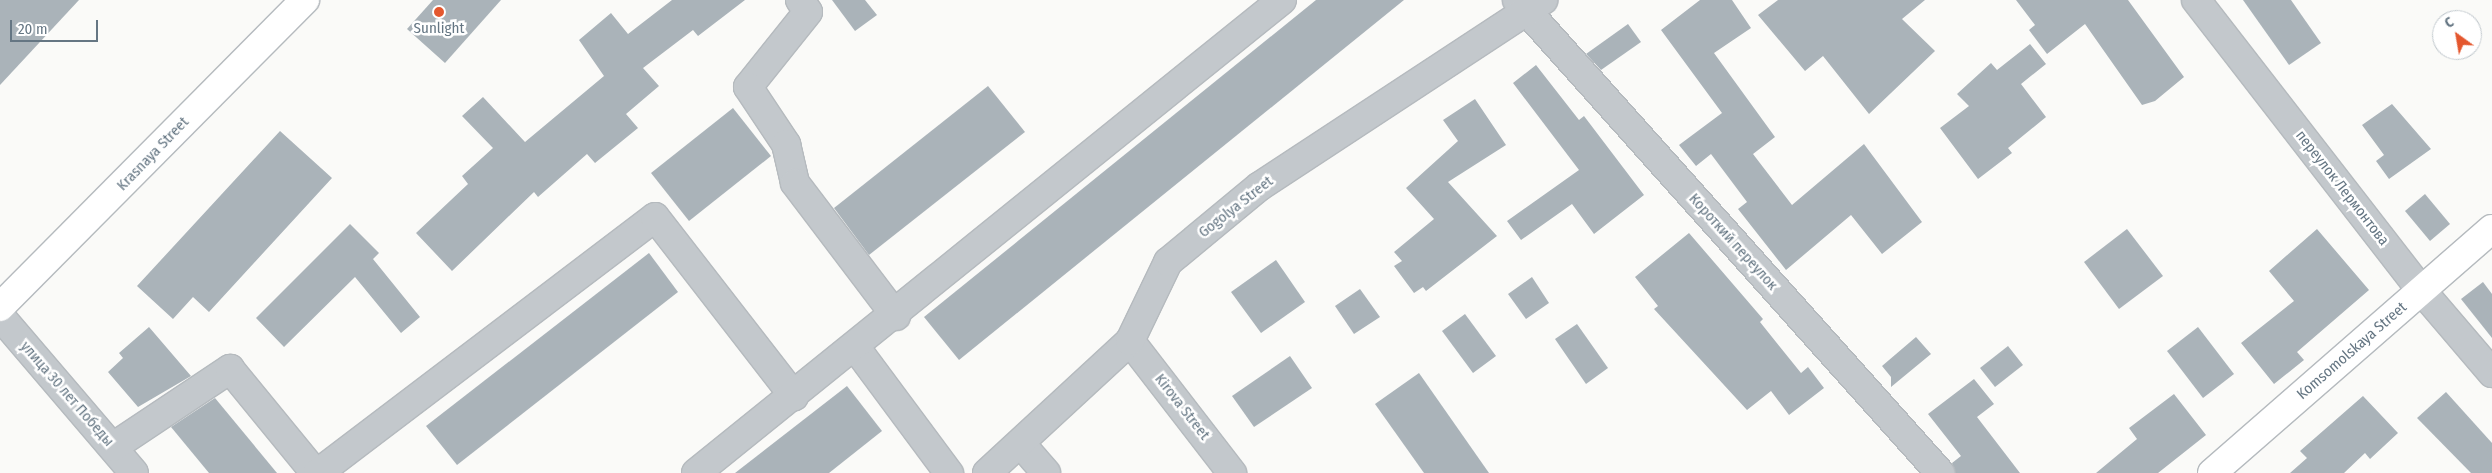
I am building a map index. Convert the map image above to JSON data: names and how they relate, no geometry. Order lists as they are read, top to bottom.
{
  "streets": {
    "main road": ["Krasnaya Street", "Komsomolskaya Street"],
    "street": [
      "переулок Лермонтова",
      "Gogolya Street",
      "Короткий переулок",
      "улица 30 лет Победы",
      "Kirova Street"
    ]
  },
  "crossings": [
    ["переулок Лермонтова", "Komsomolskaya Street"],
    ["Gogolya Street", "Короткий переулок"],
    ["Gogolya Street", "Kirova Street"]
  ],
  "places": ["Sunlight"],
  "scale_bar": "20 m",
  "north": "top left"
}
